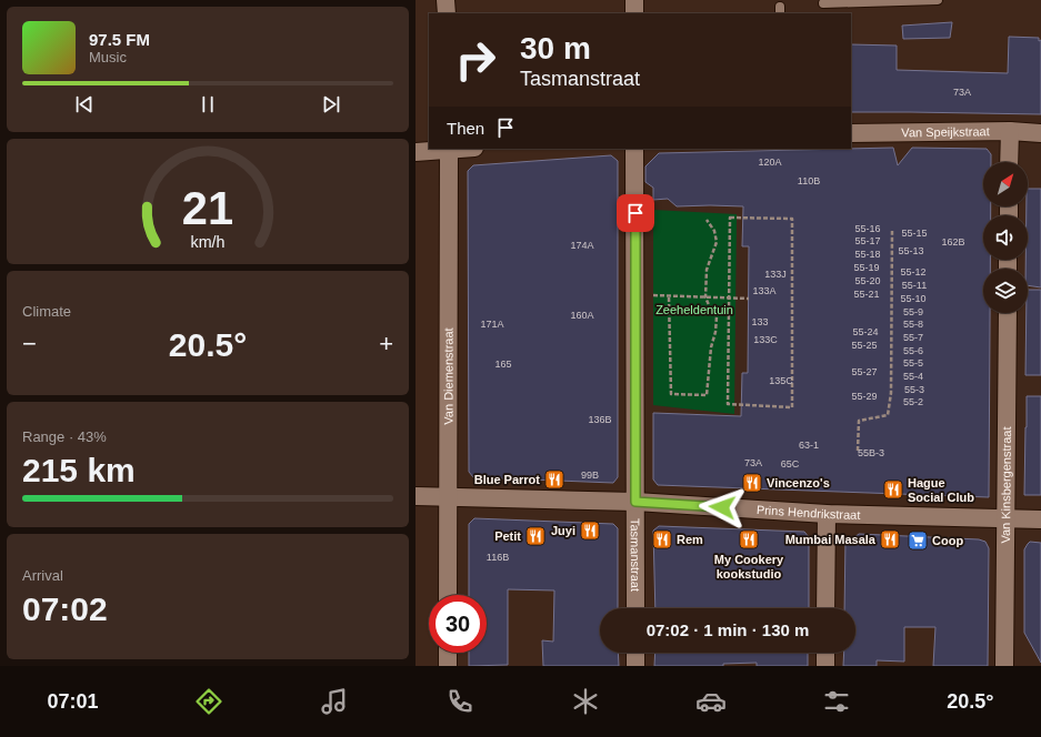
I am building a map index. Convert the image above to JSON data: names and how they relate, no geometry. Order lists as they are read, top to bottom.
{
  "streets": {
    "street": [
      "Van Speijkstraat",
      "Van Diemenstraat",
      "Van Kinsbergenstraat",
      "Prins Hendrikstraat",
      "Tasmanstraat"
    ]
  },
  "crossings": [
    ["Van Diemenstraat", "Prins Hendrikstraat"],
    ["Van Kinsbergenstraat", "Prins Hendrikstraat"],
    ["Prins Hendrikstraat", "Tasmanstraat"]
  ],
  "parks": ["Zeeheldentuin"],
  "places": {
    "restaurant": [
      "Blue Parrot",
      "Vincenzo's",
      "Hague Social Club",
      "Juyi",
      "Petit",
      "Rem",
      "My Cookery kookstudio",
      "Mumbai Masala"
    ],
    "supermarket": ["Coop"]
  },
  "house_numbers": [
    "73A",
    "120A",
    "110B",
    "55-16",
    "55-15",
    "55-17",
    "162B",
    "174A",
    "55-13",
    "55-18",
    "55-19",
    "55-12",
    "133J",
    "55-20",
    "55-11",
    "133A",
    "55-21",
    "55-10",
    "55-9",
    "160A",
    "133",
    "171A",
    "55-8",
    "55-24",
    "55-7",
    "133C",
    "55-25",
    "55-6",
    "55-5",
    "165",
    "55-27",
    "55-4",
    "135C",
    "55-3",
    "55-29",
    "55-2",
    "136B",
    "63-1",
    "55B-3",
    "73A",
    "65C",
    "99B",
    "116B"
  ],
  "north": "top right",
  "page": {
    "turn": ["30 m", "Tasmanstraat"],
    "song": ["97.5 FM", "Music"],
    "then": "Then",
    "tile": [
      "Climate",
      ["Range · 43%", "215 km"],
      ["Arrival", "07:02"]
    ],
    "heat": ["−", "20.5°", "+"],
    "limit": "30",
    "trip": "07:02 · 1 min · 130 m",
    "tabs": ["07:01", "20.5°"],
    "gauge": ["21", "km/h"]
  }
}
